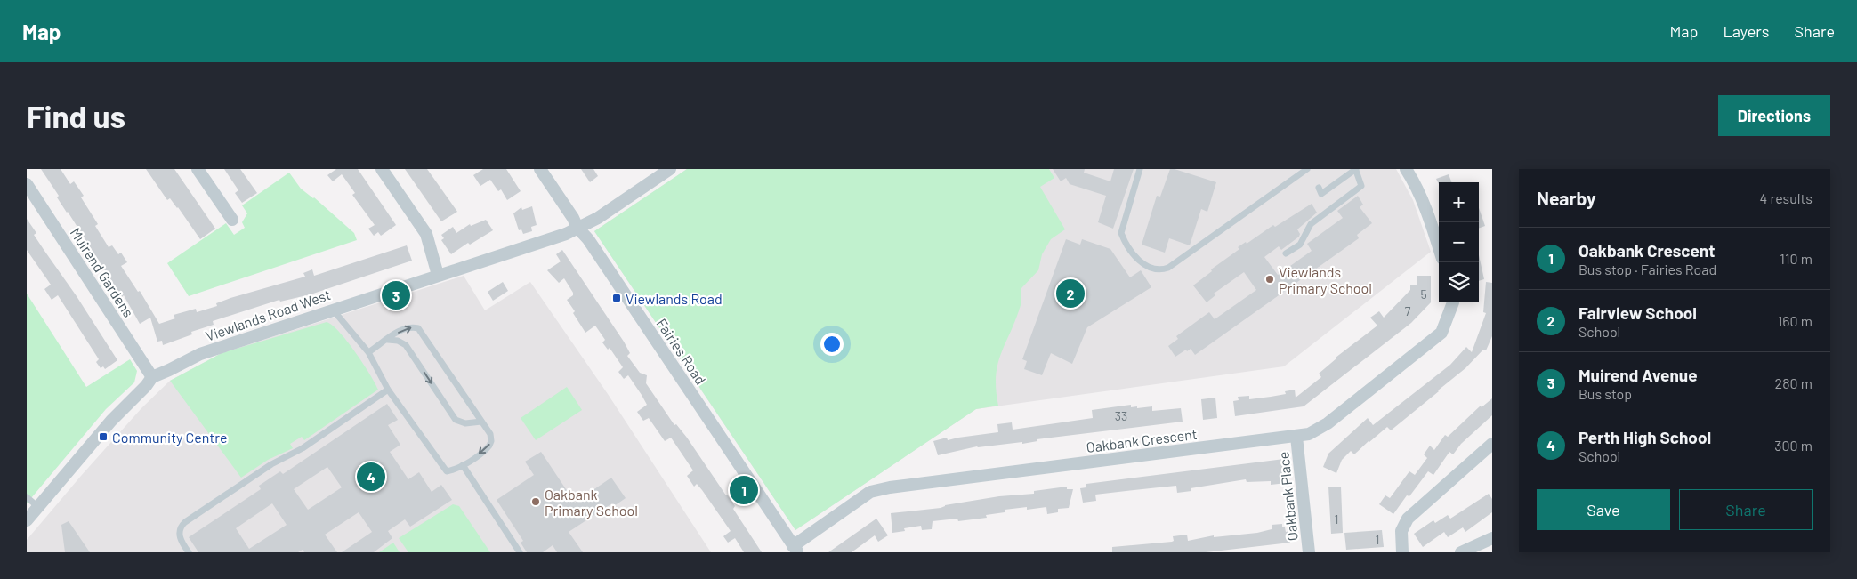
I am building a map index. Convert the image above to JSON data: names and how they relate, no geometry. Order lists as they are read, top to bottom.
{
  "streets": {
    "street": [
      "Muirend Gardens",
      "Viewlands Road West",
      "Fairies Road",
      "Oakbank Crescent",
      "Oakbank Place"
    ]
  },
  "crossings": [
    ["Muirend Gardens", "Viewlands Road West"],
    ["Viewlands Road West", "Fairies Road"],
    ["Fairies Road", "Oakbank Crescent"],
    ["Oakbank Crescent", "Oakbank Place"]
  ],
  "places": {
    "other": ["Viewlands Primary School", "Oakbank Primary School"],
    "transit": ["Viewlands Road", "Community Centre"]
  },
  "house_numbers": [
    "5",
    "7",
    "33",
    "1",
    "1"
  ],
  "page": {
    "header": "Map",
    "nav": ["Map", "Layers", "Share"],
    "buttons": [
      "Directions",
      ["Save", "Share"]
    ],
    "title": "Find us",
    "heading": ["Nearby", "4 results"],
    "map_buttons": ["+", "−"],
    "list": [
      {
        "mark": "1",
        "name": "Oakbank Crescent",
        "note": "Bus stop · Fairies Road",
        "value": "110 m"
      },
      {
        "mark": "2",
        "name": "Fairview School",
        "note": "School",
        "value": "160 m"
      },
      {
        "mark": "3",
        "name": "Muirend Avenue",
        "note": "Bus stop",
        "value": "280 m"
      },
      {
        "mark": "4",
        "name": "Perth High School",
        "note": "School",
        "value": "300 m"
      }
    ],
    "pins": [
      "2",
      "3",
      "4",
      "1"
    ]
  }
}
